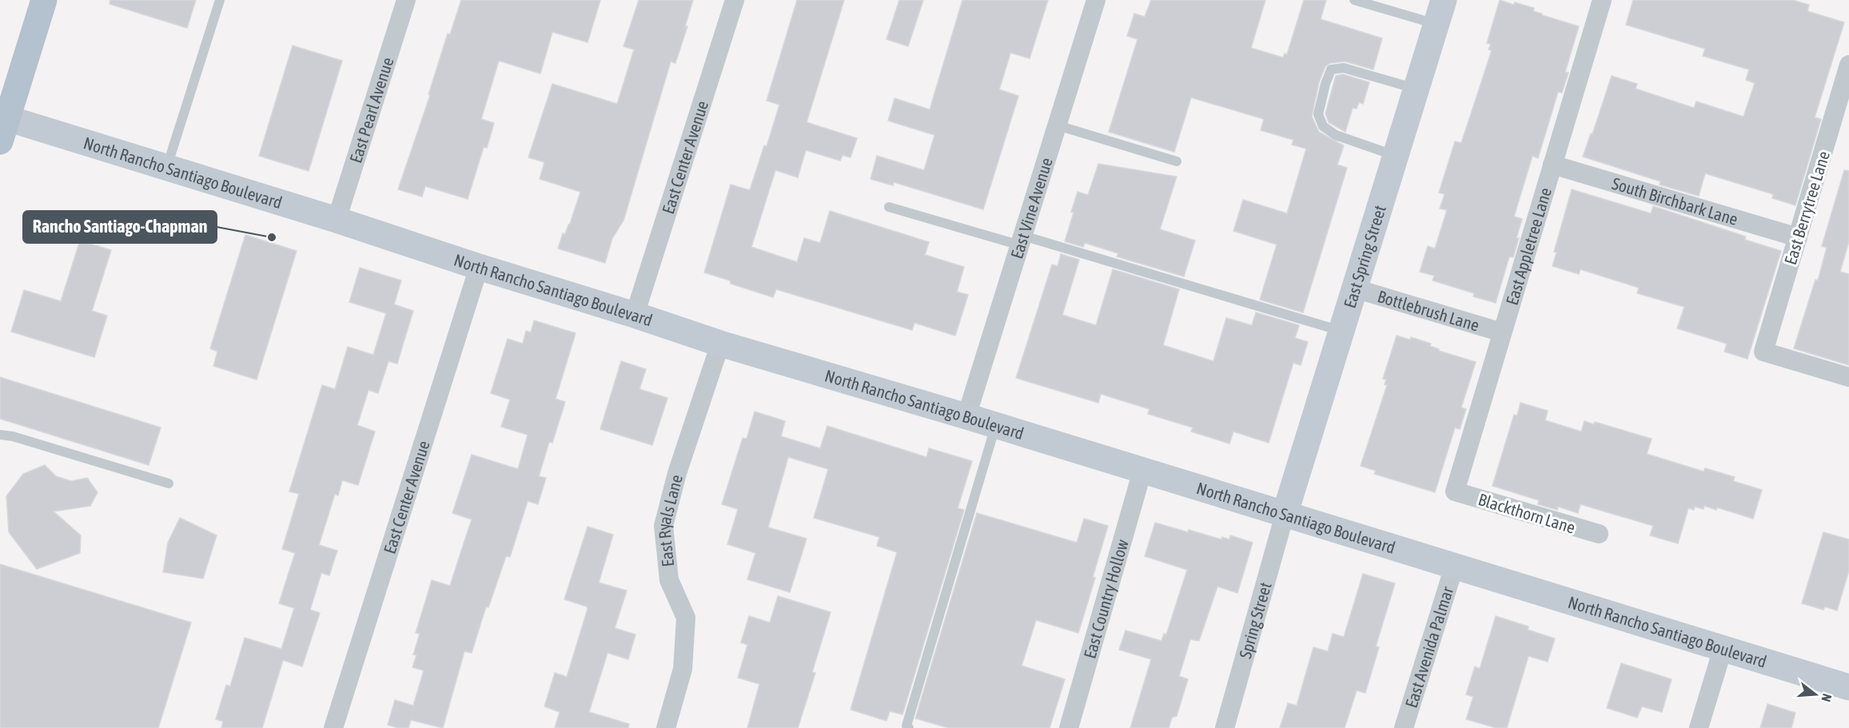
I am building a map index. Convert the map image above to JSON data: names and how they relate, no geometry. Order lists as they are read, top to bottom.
{
  "streets": {
    "street": [
      "East Pearl Avenue",
      "East Center Avenue",
      "North Rancho Santiago Boulevard",
      "South Birchbark Lane",
      "East Berrytree Lane",
      "East Vine Avenue",
      "East Appletree Lane",
      "East Spring Street",
      "Bottlebrush Lane",
      "Blackthorn Lane",
      "East Ryals Lane",
      "East Country Hollow",
      "Spring Street",
      "East Avenida Palmar"
    ]
  },
  "crossings": [
    ["East Pearl Avenue", "North Rancho Santiago Boulevard"],
    ["East Center Avenue", "North Rancho Santiago Boulevard"],
    ["North Rancho Santiago Boulevard", "East Vine Avenue"],
    ["North Rancho Santiago Boulevard", "East Spring Street"],
    ["North Rancho Santiago Boulevard", "East Ryals Lane"],
    ["North Rancho Santiago Boulevard", "East Country Hollow"],
    ["North Rancho Santiago Boulevard", "Spring Street"],
    ["North Rancho Santiago Boulevard", "East Avenida Palmar"],
    ["South Birchbark Lane", "East Berrytree Lane"],
    ["South Birchbark Lane", "East Appletree Lane"],
    ["East Appletree Lane", "Bottlebrush Lane"],
    ["East Appletree Lane", "Blackthorn Lane"],
    ["East Spring Street", "Bottlebrush Lane"],
    ["East Spring Street", "Spring Street"]
  ],
  "places": ["Rancho Santiago-Chapman"],
  "north": "right"
}
